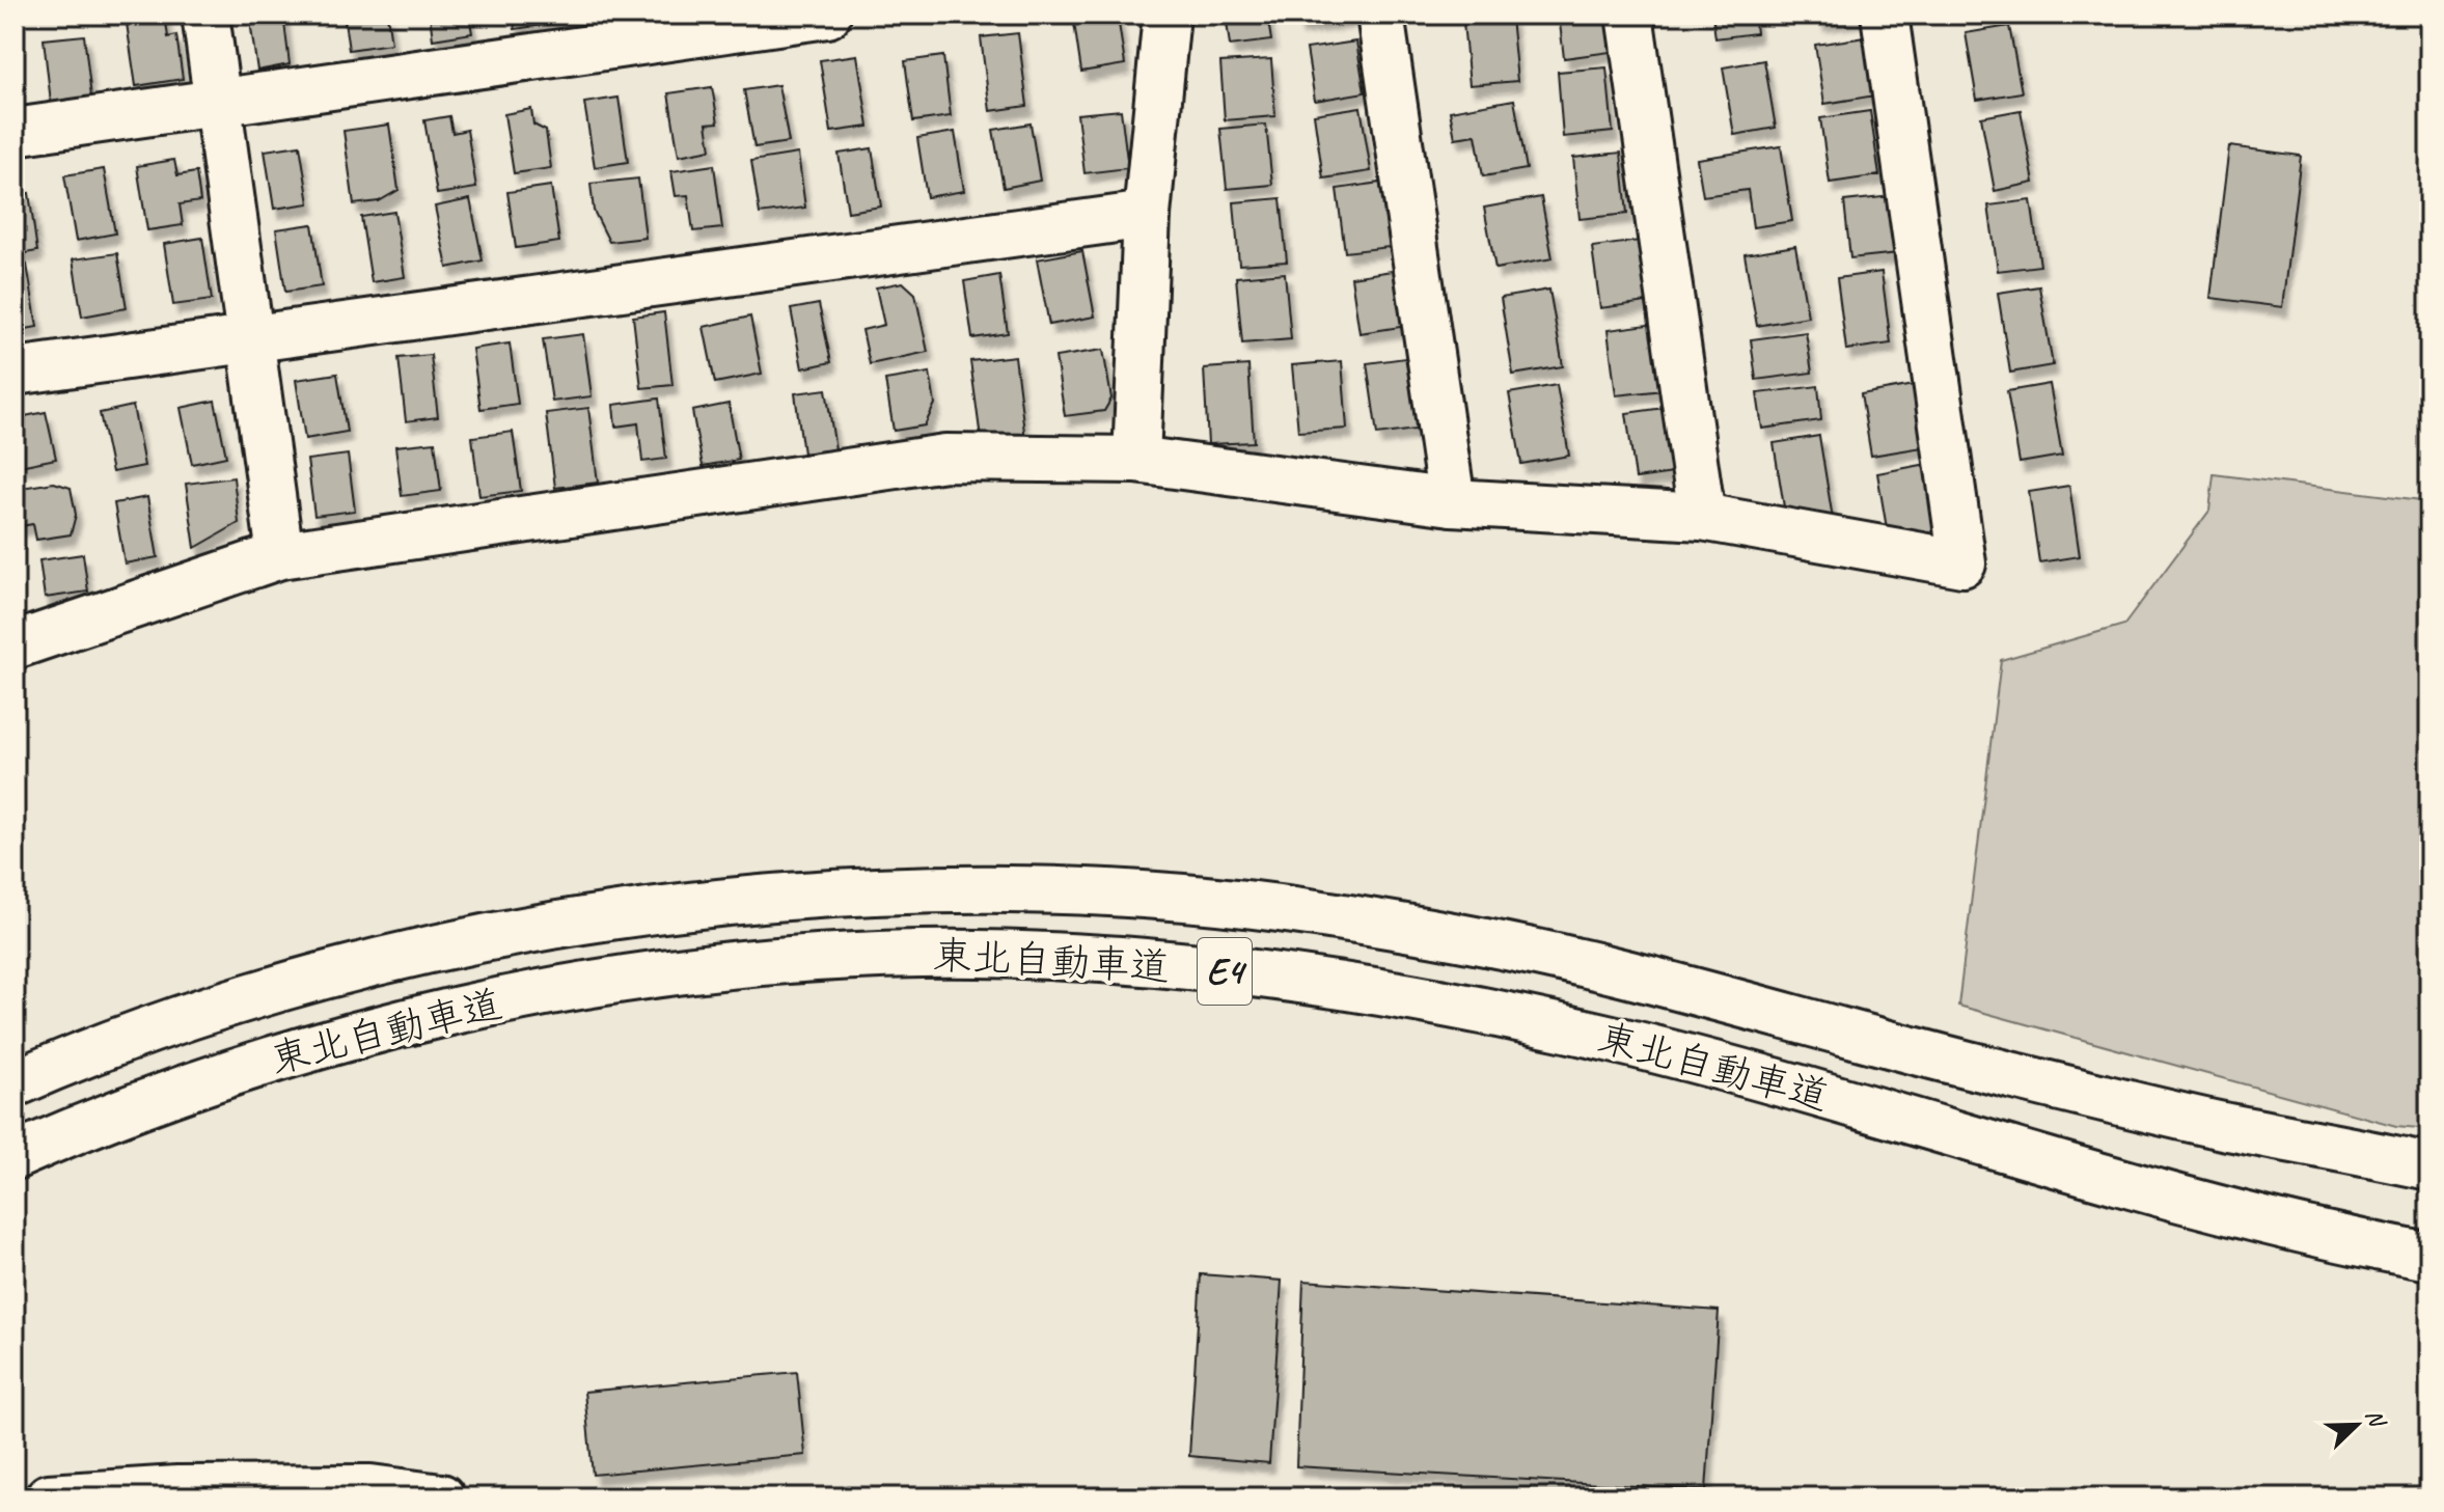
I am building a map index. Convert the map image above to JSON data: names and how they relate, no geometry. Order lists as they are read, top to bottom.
{
  "streets": {
    "main road": ["東北自動車道", "E4"]
  },
  "north": "top right"
}
